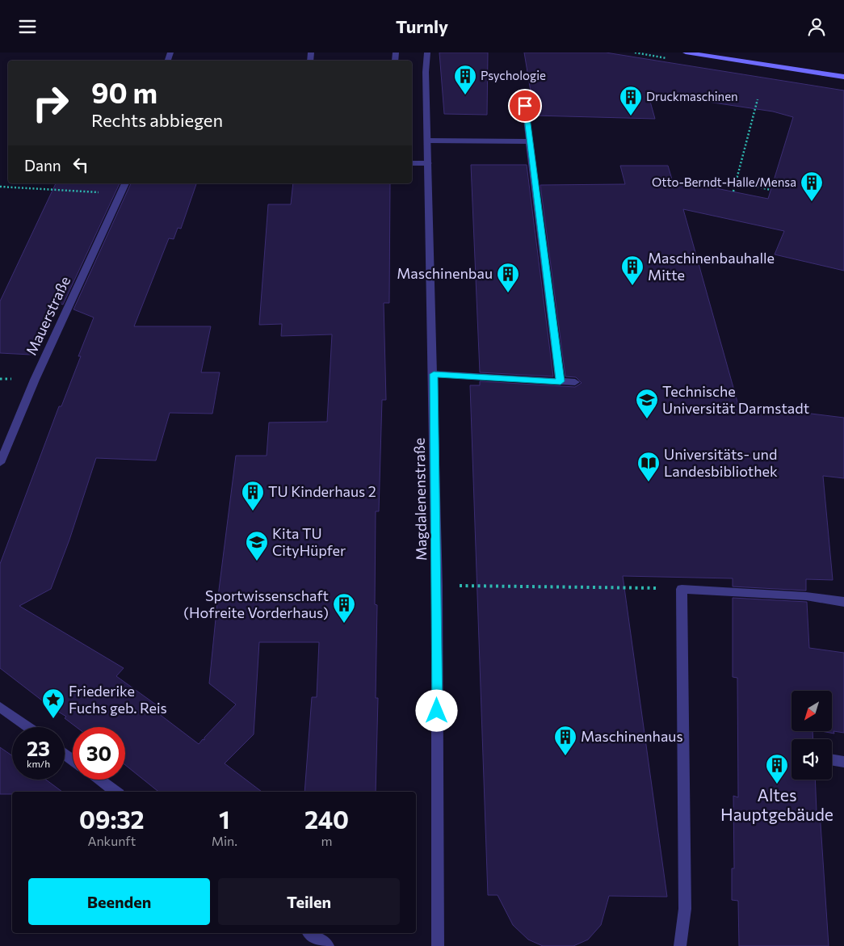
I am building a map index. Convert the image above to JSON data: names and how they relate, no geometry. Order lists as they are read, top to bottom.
{
  "streets": {
    "street": ["Mauerstraße", "Magdalenenstraße"]
  },
  "places": {
    "building": [
      "Psychologie",
      "Druckmaschinen",
      "Otto-Berndt-Halle/Mensa",
      "Maschinenbauhalle Mitte",
      "Maschinenbau",
      "TU Kinderhaus 2",
      "Sportwissenschaft (Hofreite Vorderhaus)",
      "Maschinenhaus",
      "Altes Hauptgebäude"
    ],
    "school or university": ["Technische Universität Darmstadt", "Kita TU CityHüpfer"],
    "library": ["Universitäts- und Landesbibliothek"],
    "place": ["Friederike Fuchs geb. Reis"]
  },
  "north": "bottom left",
  "page": {
    "header": "Turnly",
    "turn": ["90 m", "Rechts abbiegen"],
    "then": "Dann",
    "speed": "23 km/h",
    "limit": "30",
    "eta": [
      "09:32",
      "Ankunft",
      "1",
      "Min.",
      "240",
      "m"
    ],
    "buttons": ["Beenden", "Teilen"]
  }
}
